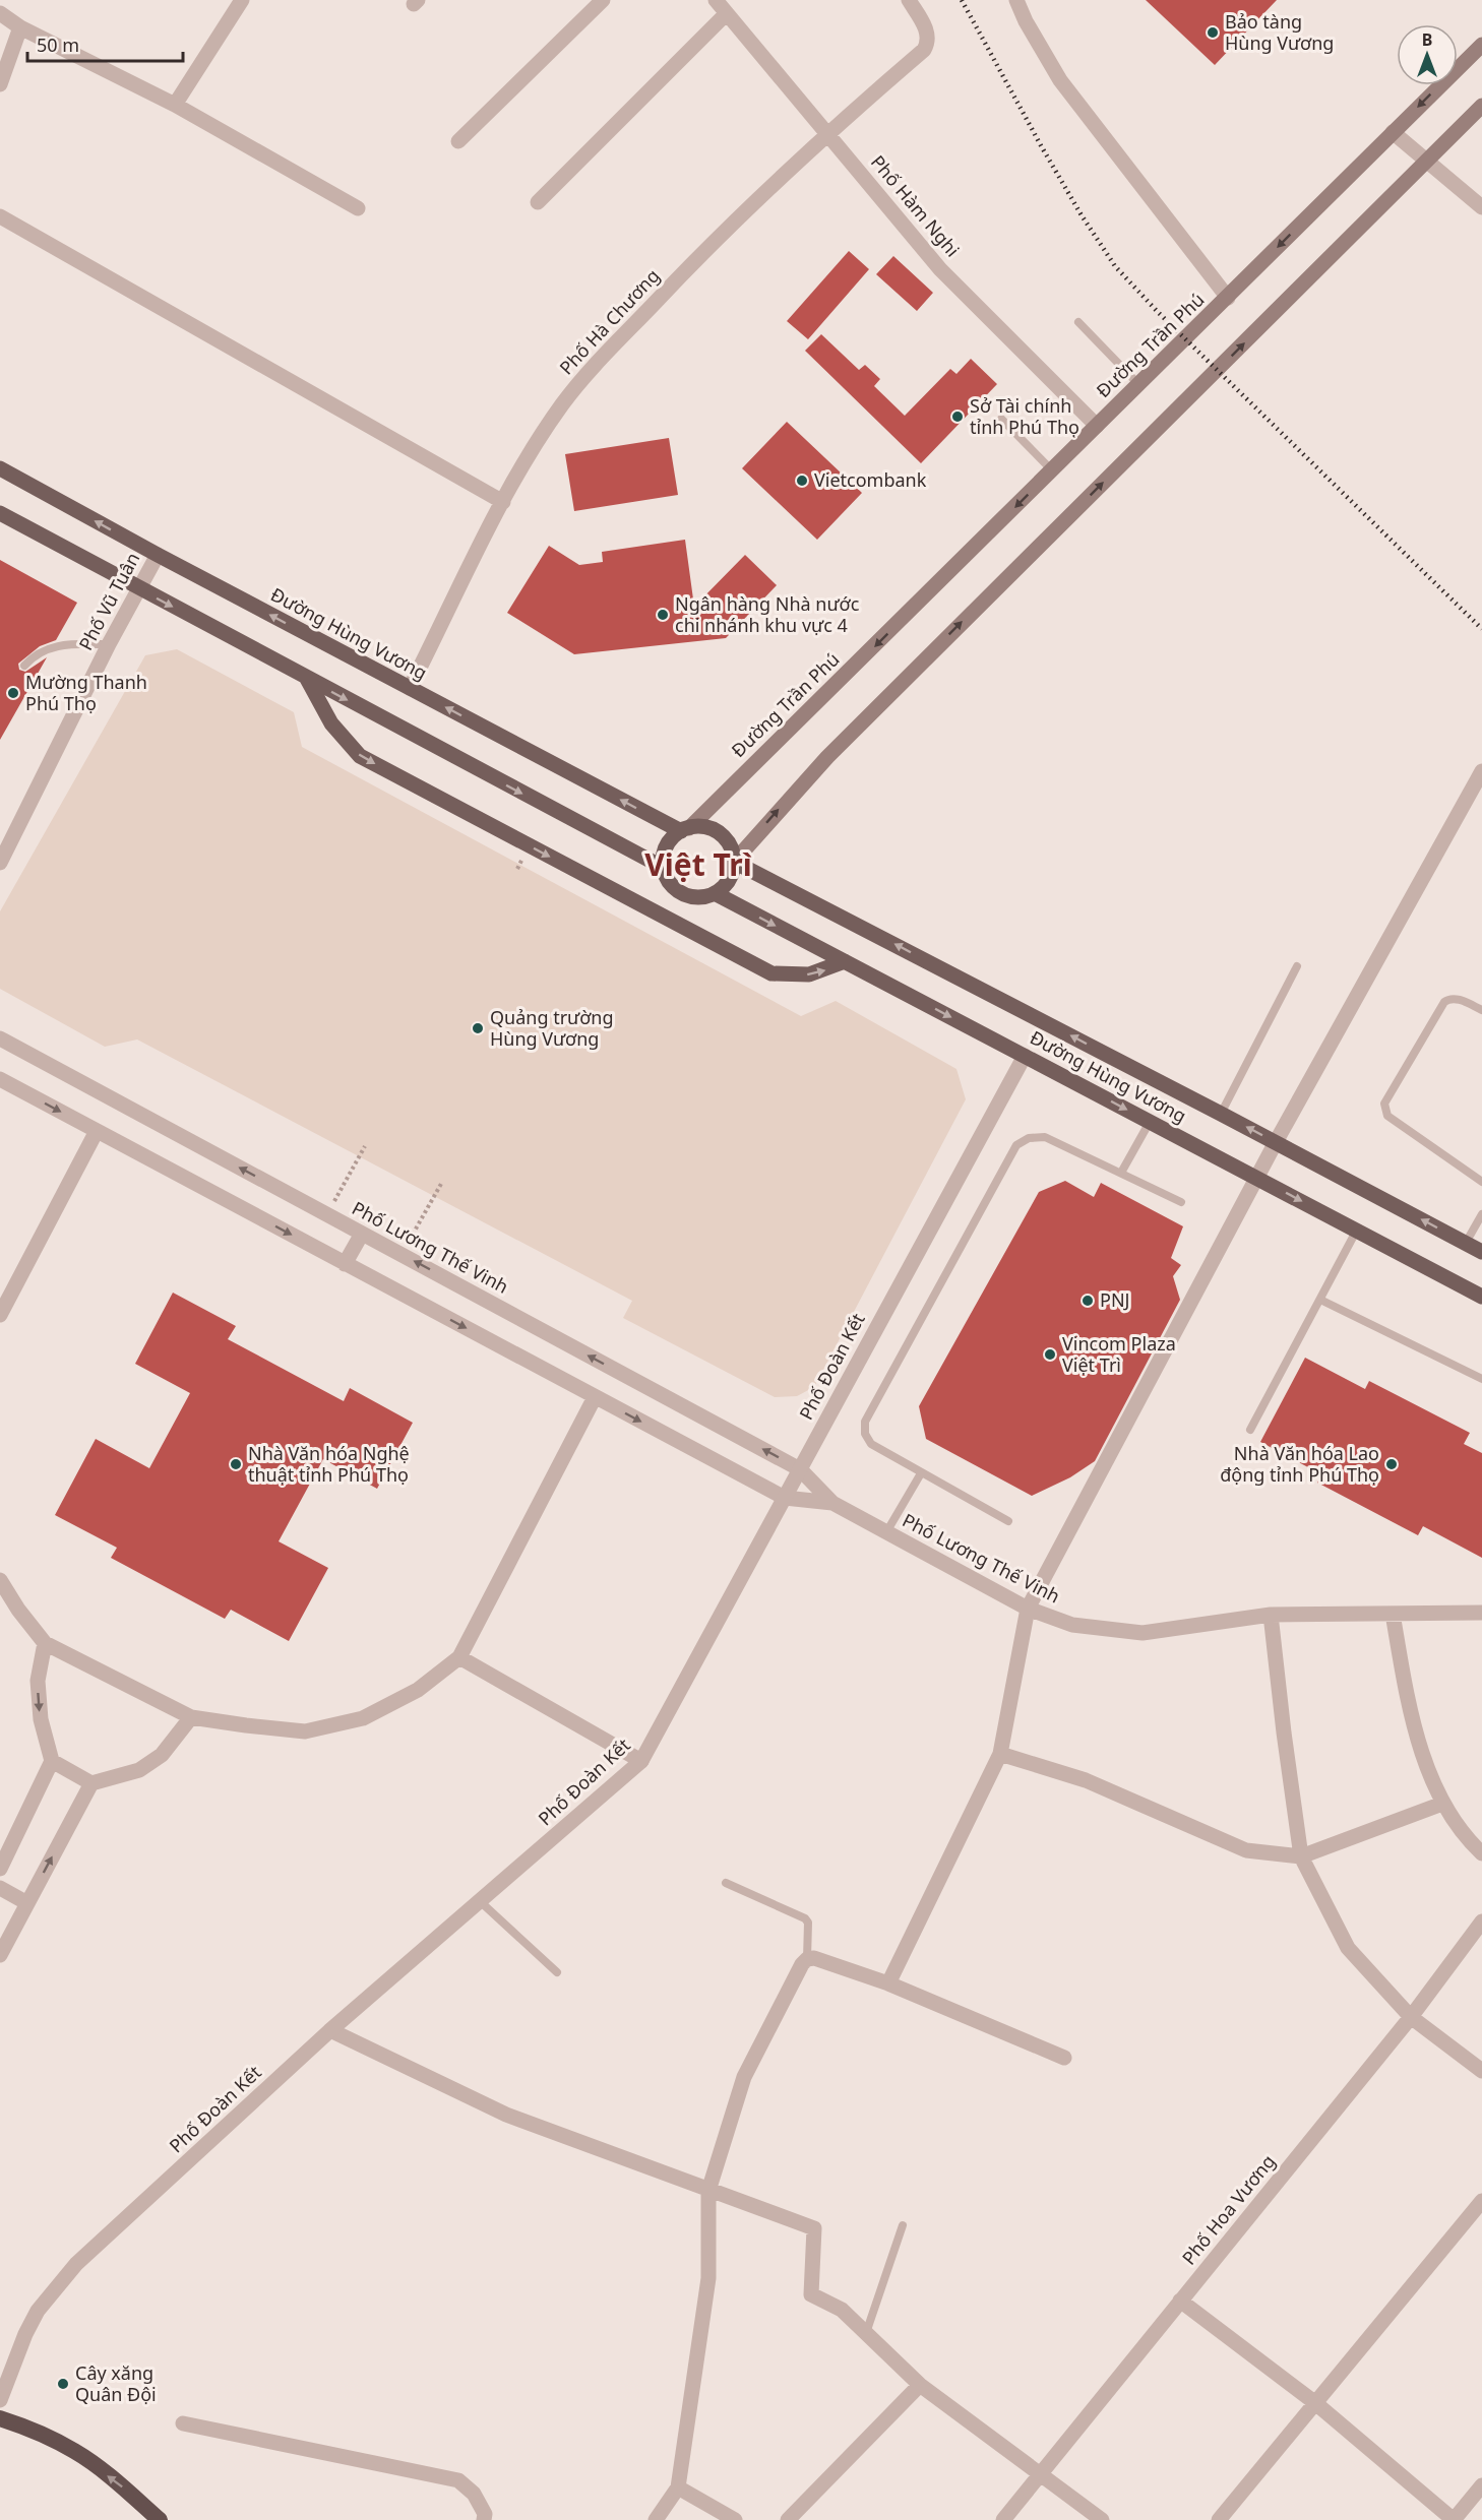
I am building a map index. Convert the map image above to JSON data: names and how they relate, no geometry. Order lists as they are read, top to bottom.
{
  "streets": {
    "main road": ["Đường Trần Phú", "Đường Hùng Vương"],
    "street": [
      "Phố Hàm Nghi",
      "Phố Hà Chương",
      "Phố Vũ Tuân",
      "Phố Lương Thế Vinh",
      "Phố Đoàn Kết",
      "Phố Hoa Vương"
    ]
  },
  "crossings": [
    ["Phố Hàm Nghi", "Phố Hà Chương"],
    ["Phố Hàm Nghi", "Đường Trần Phú"],
    ["Phố Hà Chương", "Đường Hùng Vương"],
    ["Đường Trần Phú", "Đường Hùng Vương"],
    ["Phố Vũ Tuân", "Đường Hùng Vương"],
    ["Đường Hùng Vương", "Phố Đoàn Kết"],
    ["Phố Lương Thế Vinh", "Phố Đoàn Kết"]
  ],
  "districts": ["Việt Trì"],
  "places": [
    "Bảo tàng Hùng Vương",
    "Sở Tài chính tỉnh Phú Thọ",
    "Vietcombank",
    "Ngân hàng Nhà nước chi nhánh khu vực 4",
    "Mường Thanh Phú Thọ",
    "Quảng trường Hùng Vương",
    "PNJ",
    "Vincom Plaza Việt Trì",
    "Nhà Văn hóa Nghệ thuật tỉnh Phú Thọ",
    "Nhà Văn hóa Lao động tỉnh Phú Thọ",
    "Cây xăng Quân Đội"
  ],
  "scale_bar": "50 m",
  "north": "top"
}
